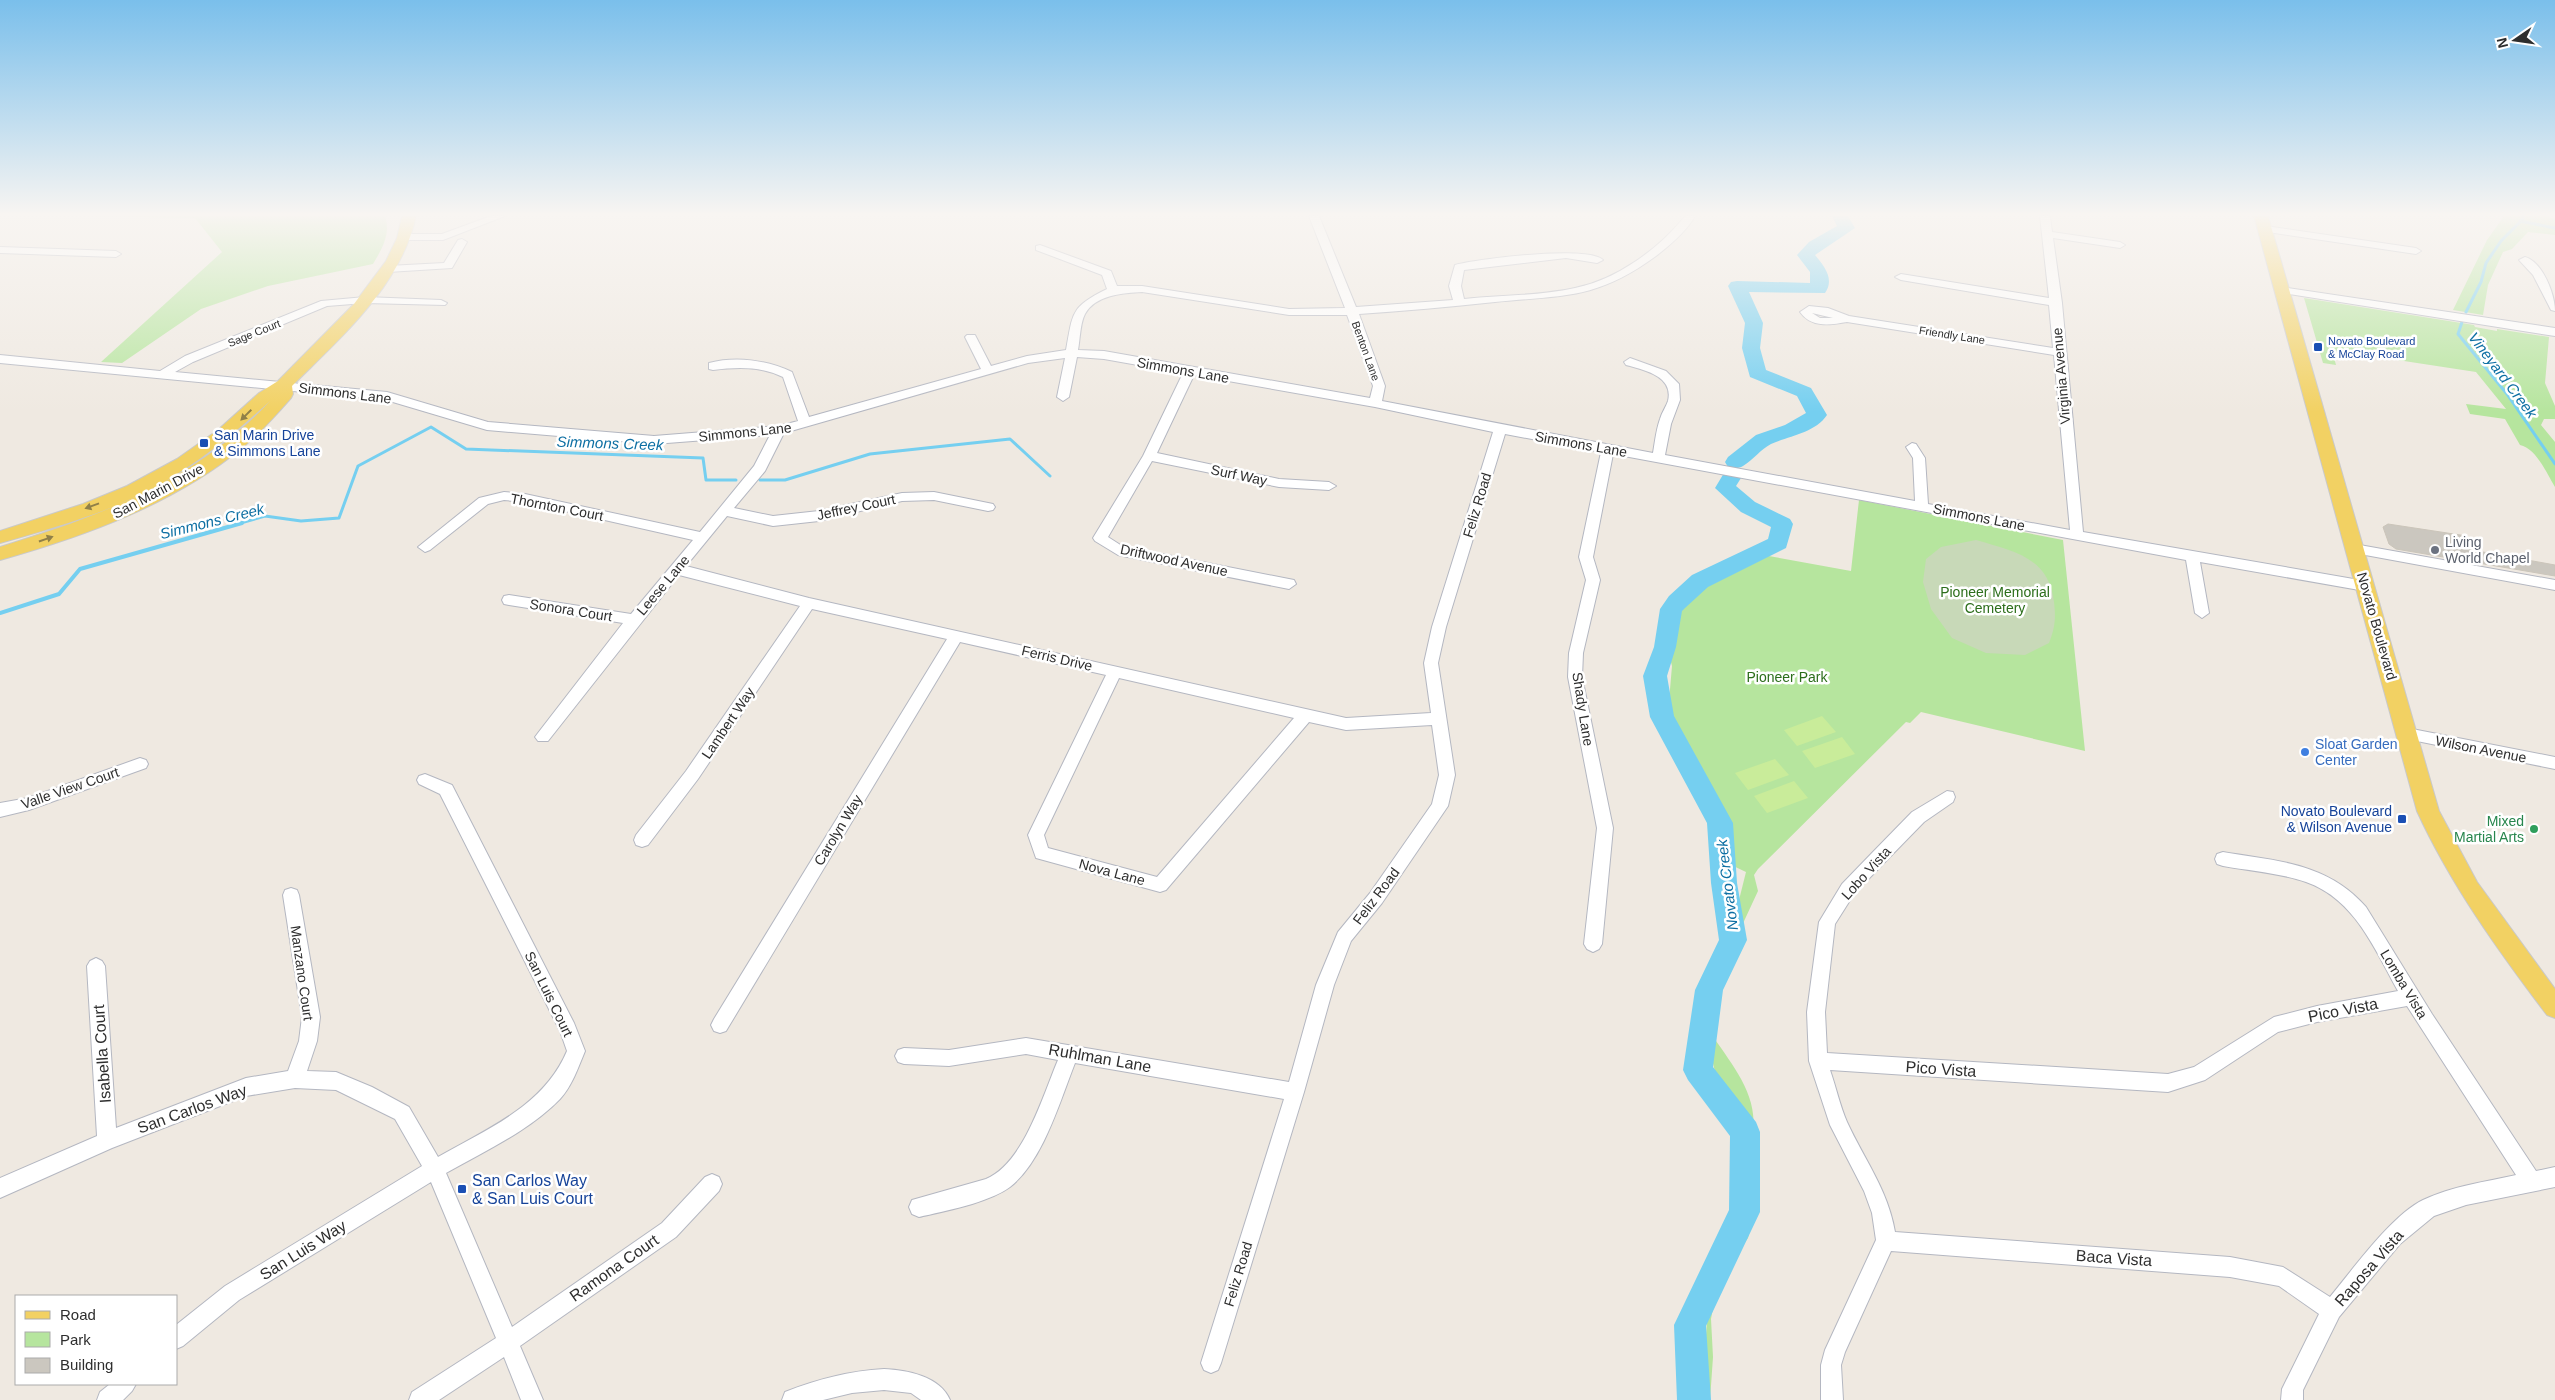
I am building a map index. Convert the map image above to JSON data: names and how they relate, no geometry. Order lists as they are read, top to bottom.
{
  "streets": {
    "main road": ["San Marin Drive", "Novato Boulevard"],
    "street": [
      "Sage Court",
      "Friendly Lane",
      "Benton Lane",
      "Simmons Lane",
      "Virginia Avenue",
      "Surf Way",
      "Feliz Road",
      "Thornton Court",
      "Jeffrey Court",
      "Driftwood Avenue",
      "Leese Lane",
      "Sonora Court",
      "Ferris Drive",
      "Shady Lane",
      "Lambert Way",
      "Wilson Avenue",
      "Valle View Court",
      "Carolyn Way",
      "Nova Lane",
      "Lobo Vista",
      "Manzano Court",
      "Lomba Vista",
      "San Luis Court",
      "Pico Vista",
      "Isabella Court",
      "Ruhlman Lane",
      "San Carlos Way",
      "San Luis Way",
      "Baca Vista",
      "Ramona Court",
      "Raposa Vista"
    ]
  },
  "crossings": [
    ["Sage Court", "Simmons Lane"],
    ["Sage Court", "San Marin Drive"],
    ["Friendly Lane", "Virginia Avenue"],
    ["Benton Lane", "Simmons Lane"],
    ["Simmons Lane", "Virginia Avenue"],
    ["Simmons Lane", "San Marin Drive"],
    ["Simmons Lane", "Feliz Road"],
    ["Simmons Lane", "Driftwood Avenue"],
    ["Simmons Lane", "Leese Lane"],
    ["Simmons Lane", "Novato Boulevard"],
    ["Simmons Lane", "Shady Lane"],
    ["Surf Way", "Driftwood Avenue"],
    ["Feliz Road", "Ferris Drive"],
    ["Feliz Road", "Ruhlman Lane"],
    ["Thornton Court", "Leese Lane"],
    ["Jeffrey Court", "Leese Lane"],
    ["Leese Lane", "Sonora Court"],
    ["Leese Lane", "Ferris Drive"],
    ["Novato Boulevard", "Wilson Avenue"],
    ["Ferris Drive", "Lambert Way"],
    ["Ferris Drive", "Carolyn Way"],
    ["Ferris Drive", "Nova Lane"],
    ["Lobo Vista", "Pico Vista"],
    ["Manzano Court", "San Carlos Way"],
    ["Lomba Vista", "Pico Vista"],
    ["Lomba Vista", "Raposa Vista"],
    ["San Luis Court", "San Carlos Way"],
    ["San Luis Court", "San Luis Way"],
    ["Isabella Court", "San Carlos Way"],
    ["San Carlos Way", "San Luis Way"],
    ["San Carlos Way", "Ramona Court"],
    ["Baca Vista", "Raposa Vista"]
  ],
  "water": ["Vineyard Creek", "Simmons Creek", "Novato Creek"],
  "parks": ["Pioneer Memorial Cemetery", "Pioneer Park"],
  "places": {
    "transit": [
      "Novato Boulevard & McClay Road",
      "San Marin Drive & Simmons Lane",
      "Novato Boulevard & Wilson Avenue",
      "San Carlos Way & San Luis Court"
    ],
    "other": ["Living World Chapel", "Sloat Garden Center", "Mixed Martial Arts"]
  },
  "legend": ["Road", "Park", "Building"],
  "north": "left"
}
